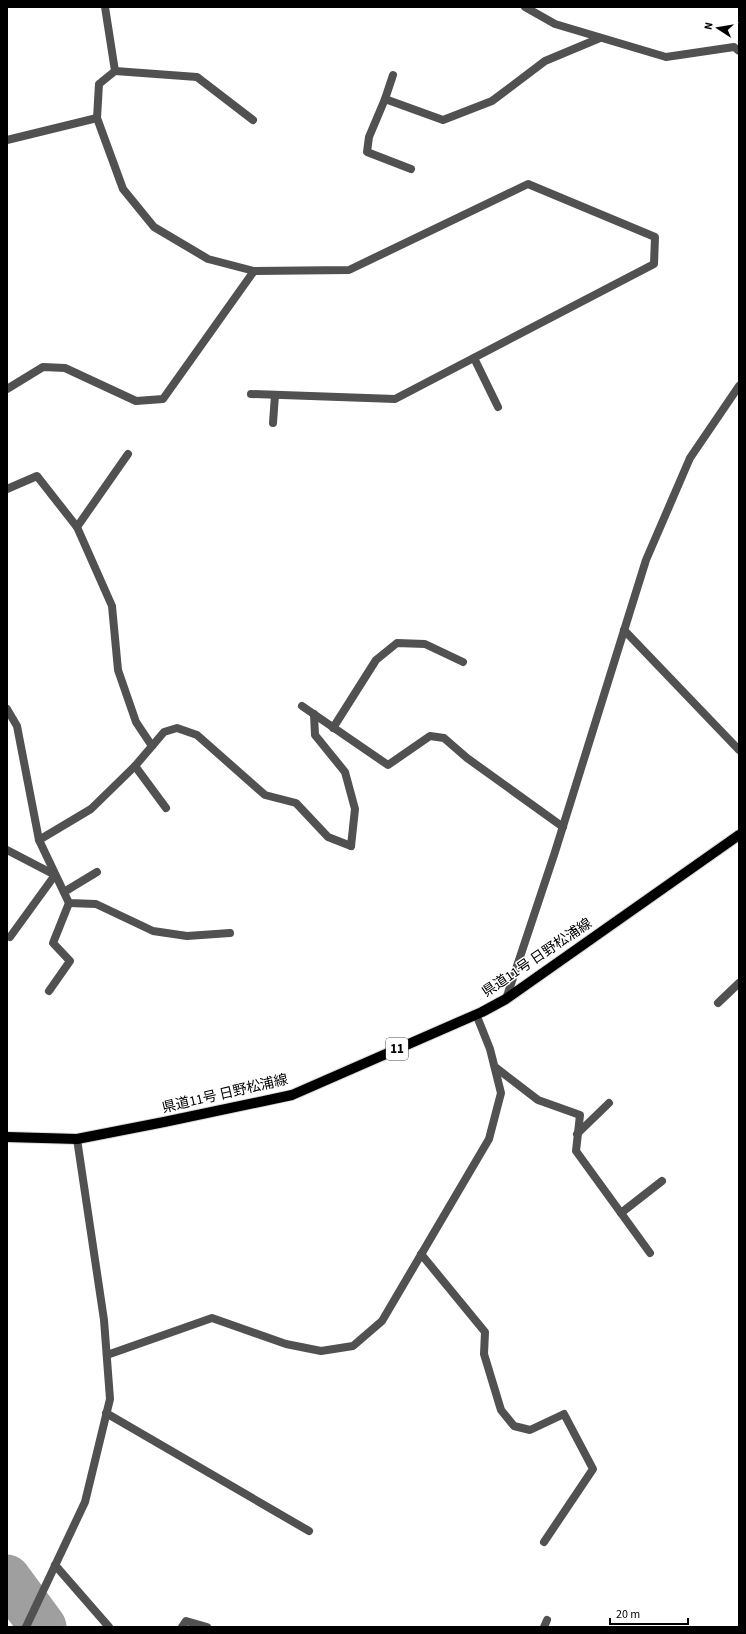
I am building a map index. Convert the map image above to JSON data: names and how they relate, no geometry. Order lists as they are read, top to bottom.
{
  "streets": {
    "main road": ["県道11号 日野松浦線", "11"]
  },
  "scale_bar": "20 m",
  "north": "left"
}
